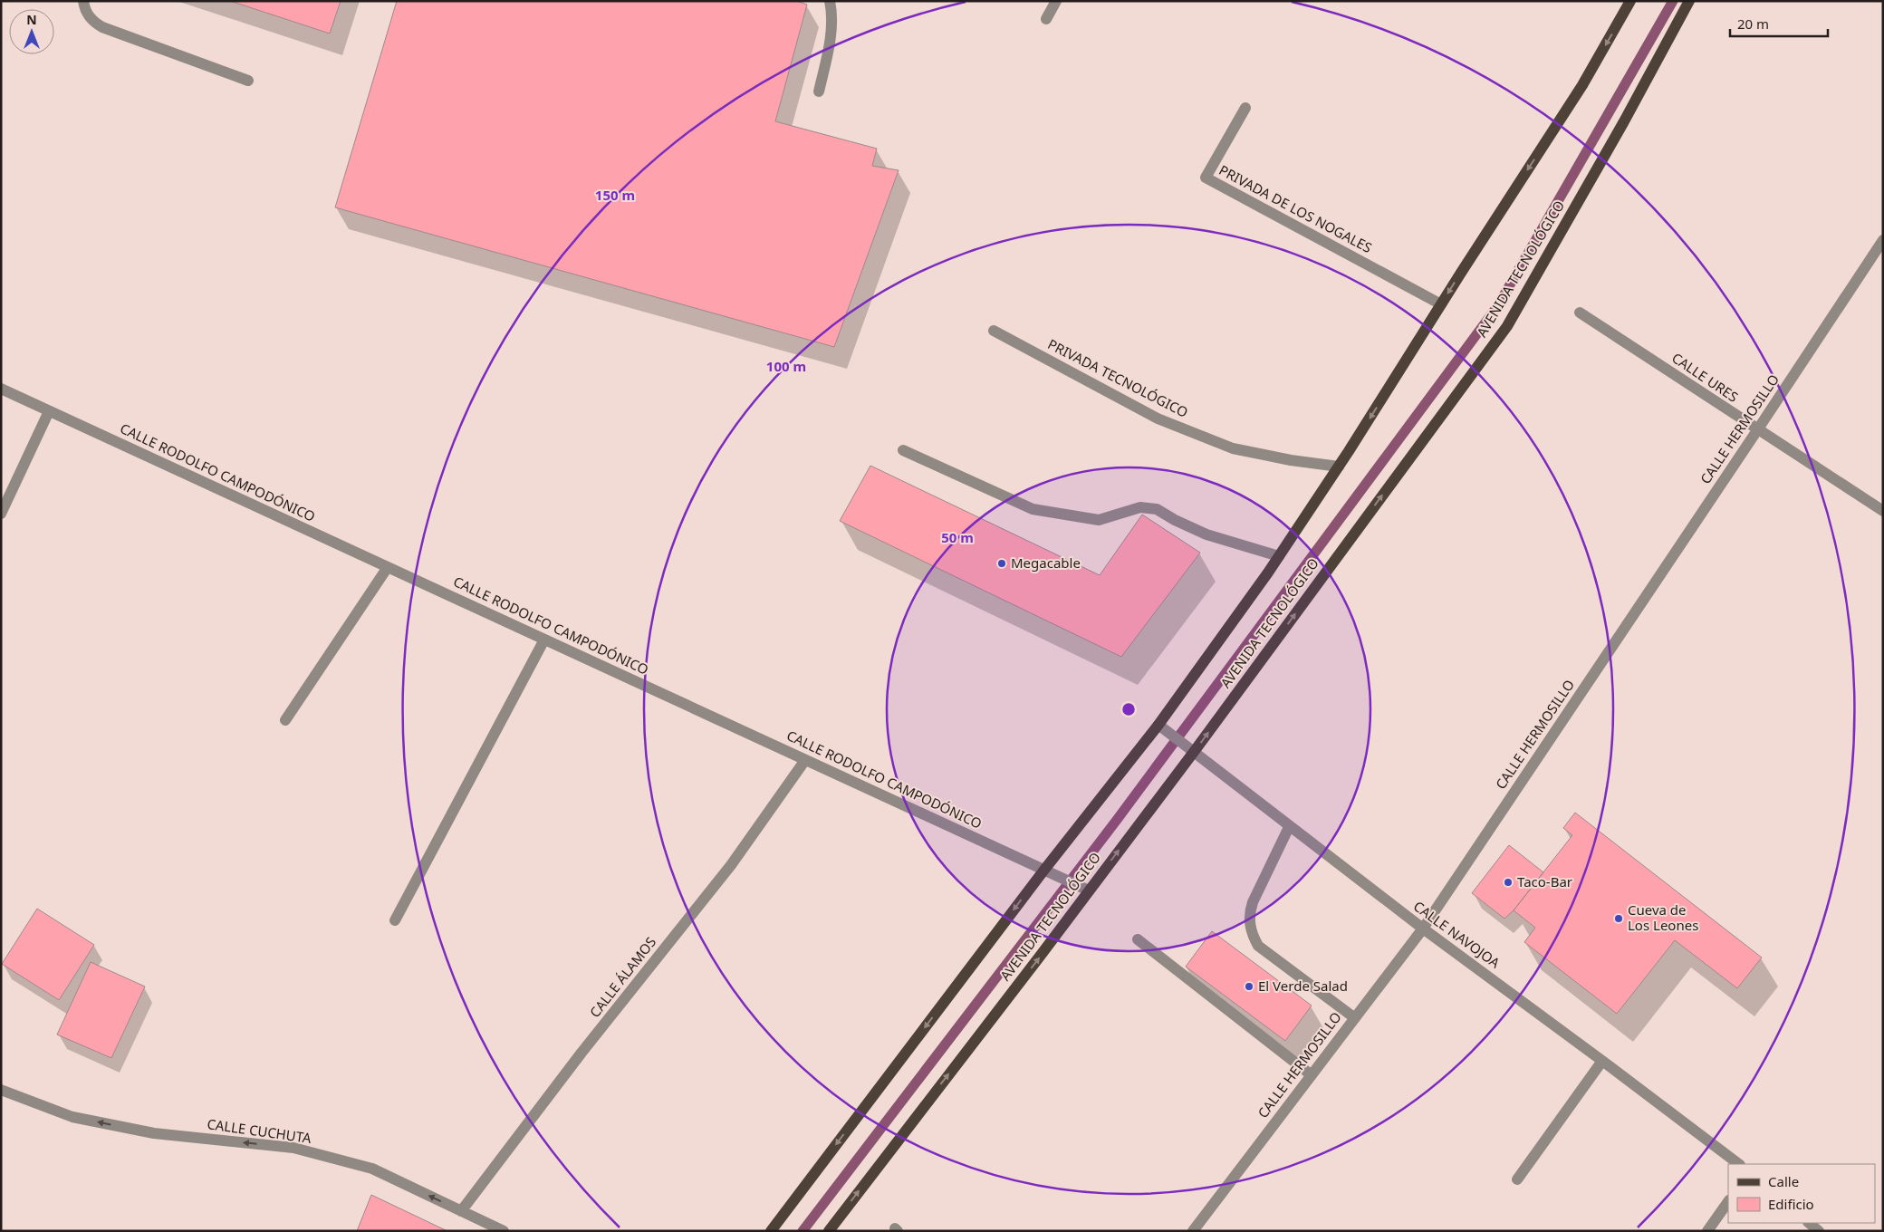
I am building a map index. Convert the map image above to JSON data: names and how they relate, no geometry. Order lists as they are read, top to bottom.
{
  "streets": {
    "main road": ["AVENIDA TECNOLÓGICO"],
    "street": [
      "PRIVADA DE LOS NOGALES",
      "CALLE URES",
      "PRIVADA TECNOLÓGICO",
      "CALLE HERMOSILLO",
      "CALLE RODOLFO CAMPODÓNICO",
      "CALLE NAVOJOA",
      "CALLE ÁLAMOS",
      "CALLE CUCHUTA"
    ]
  },
  "crossings": [
    ["AVENIDA TECNOLÓGICO", "CALLE RODOLFO CAMPODÓNICO"],
    ["AVENIDA TECNOLÓGICO", "CALLE NAVOJOA"],
    ["CALLE URES", "CALLE HERMOSILLO"],
    ["CALLE HERMOSILLO", "CALLE NAVOJOA"],
    ["CALLE RODOLFO CAMPODÓNICO", "CALLE ÁLAMOS"],
    ["CALLE ÁLAMOS", "CALLE CUCHUTA"]
  ],
  "one_way": ["CALLE CUCHUTA"],
  "places": [
    "Megacable",
    "Taco-Bar",
    "Cueva de Los Leones",
    "El Verde Salad"
  ],
  "legend": ["Calle", "Edificio"],
  "scale_bar": "20 m",
  "north": "top",
  "rings": ["150 m", "100 m", "50 m"]
}
